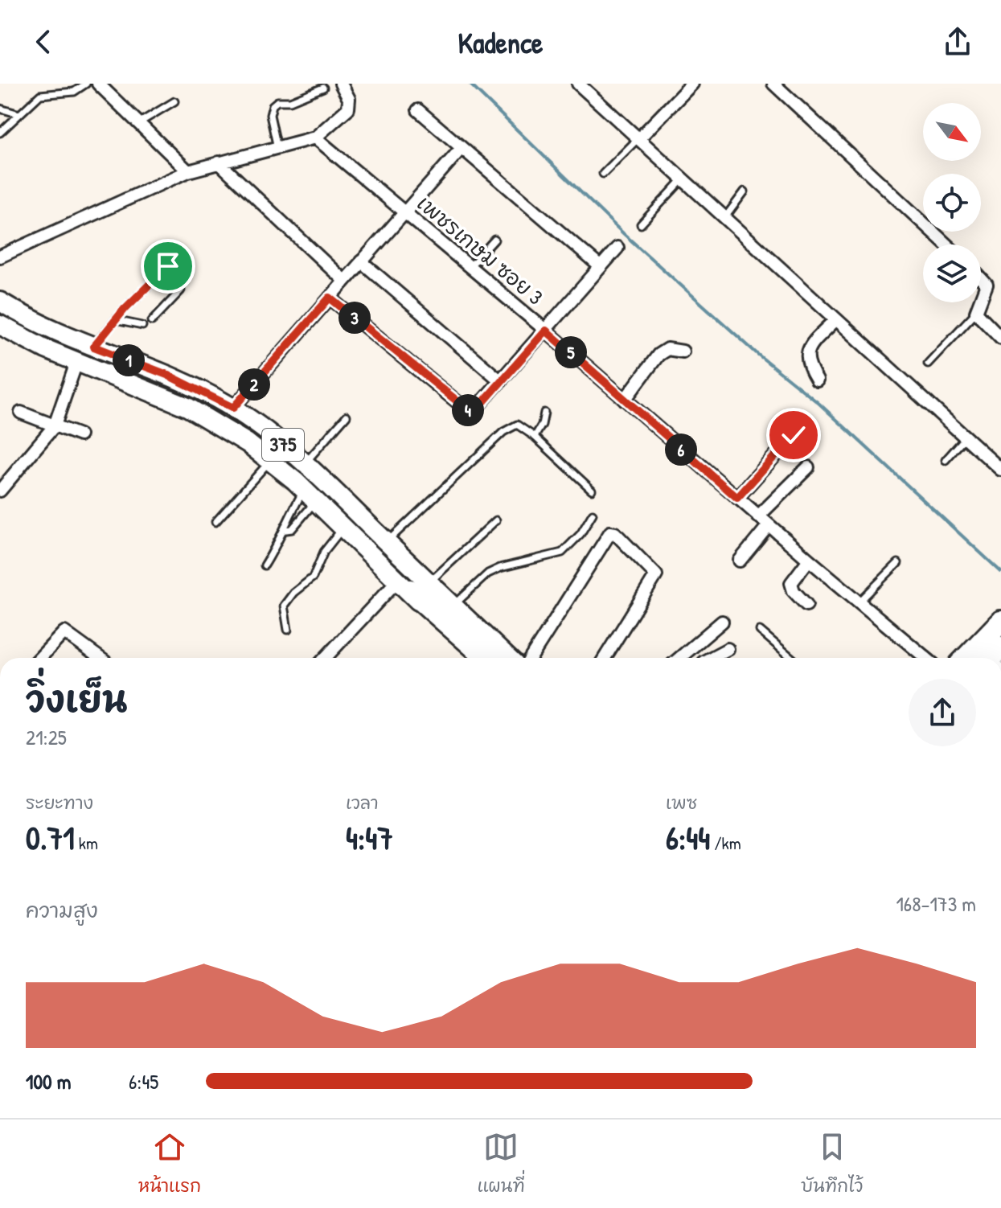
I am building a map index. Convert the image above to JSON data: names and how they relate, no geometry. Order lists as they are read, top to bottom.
{
  "streets": {
    "main road": ["375"],
    "street": ["เพชรเกษม ซอย 3"]
  },
  "north": "bottom right",
  "page": {
    "header": "Kadence",
    "pins": [
      "3",
      "5",
      "1",
      "2",
      "4",
      "6"
    ],
    "heading": ["วิ่งเย็น", "21:25"],
    "stats": [
      ["ระยะทาง", "0.71 km"],
      ["เวลา", "4:47"],
      ["เพซ", "6:44 /km"]
    ],
    "chart": ["ความสูง", "168–173 m"],
    "list": [
      {
        "name": "100 m",
        "note": "6:45"
      }
    ],
    "tabs": ["หน้าแรก", "แผนที่", "บันทึกไว้"]
  }
}
